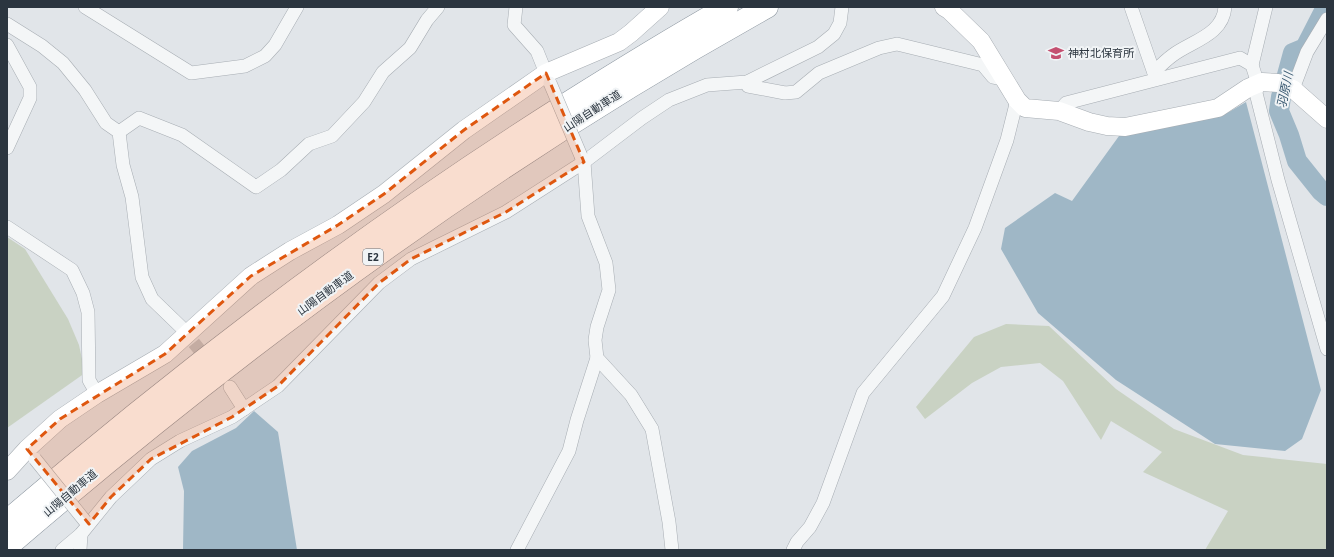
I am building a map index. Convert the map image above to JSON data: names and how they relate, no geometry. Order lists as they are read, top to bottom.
{
  "streets": {
    "highway": ["山陽自動車道", "E2"]
  },
  "water": ["羽原川"],
  "places": {
    "school or university": ["神村北保育所"]
  }
}
